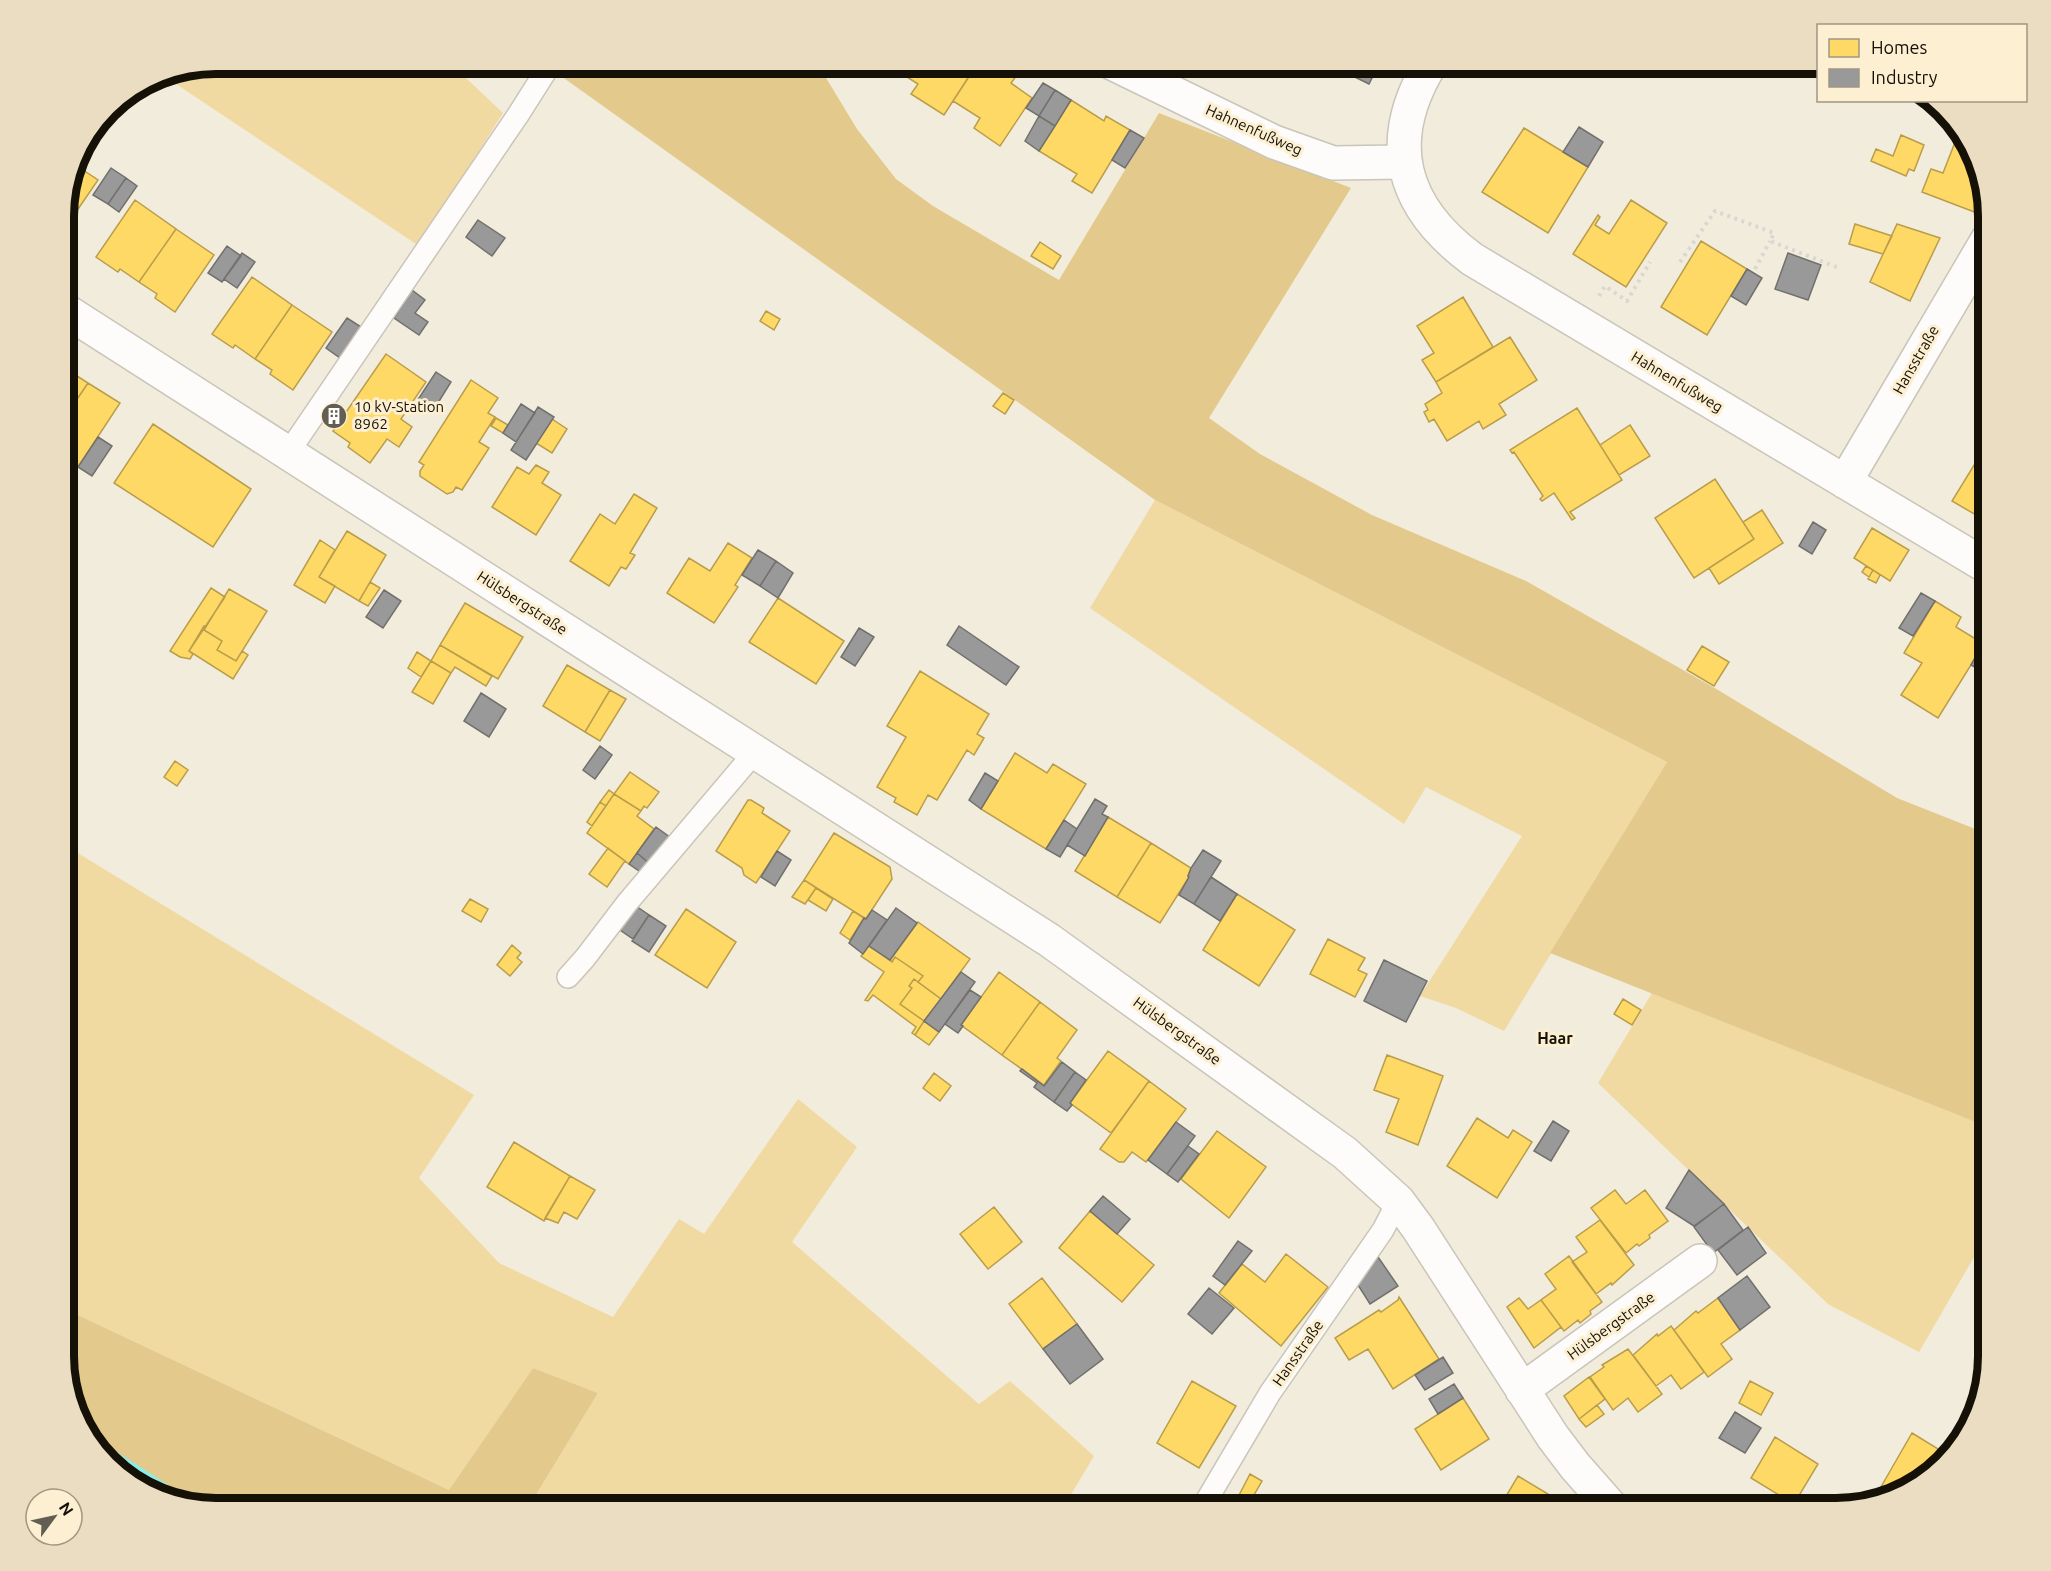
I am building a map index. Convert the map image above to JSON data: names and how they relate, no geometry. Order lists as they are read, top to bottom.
{
  "streets": {
    "street": ["Hahnenfußweg", "Hansstraße", "Hülsbergstraße"]
  },
  "crossings": [
    ["Hahnenfußweg", "Hansstraße"],
    ["Hansstraße", "Hülsbergstraße"]
  ],
  "districts": ["Haar"],
  "places": {
    "building": ["10 kV-Station 8962"]
  },
  "legend": ["Homes", "Industry"],
  "north": "top right"
}
